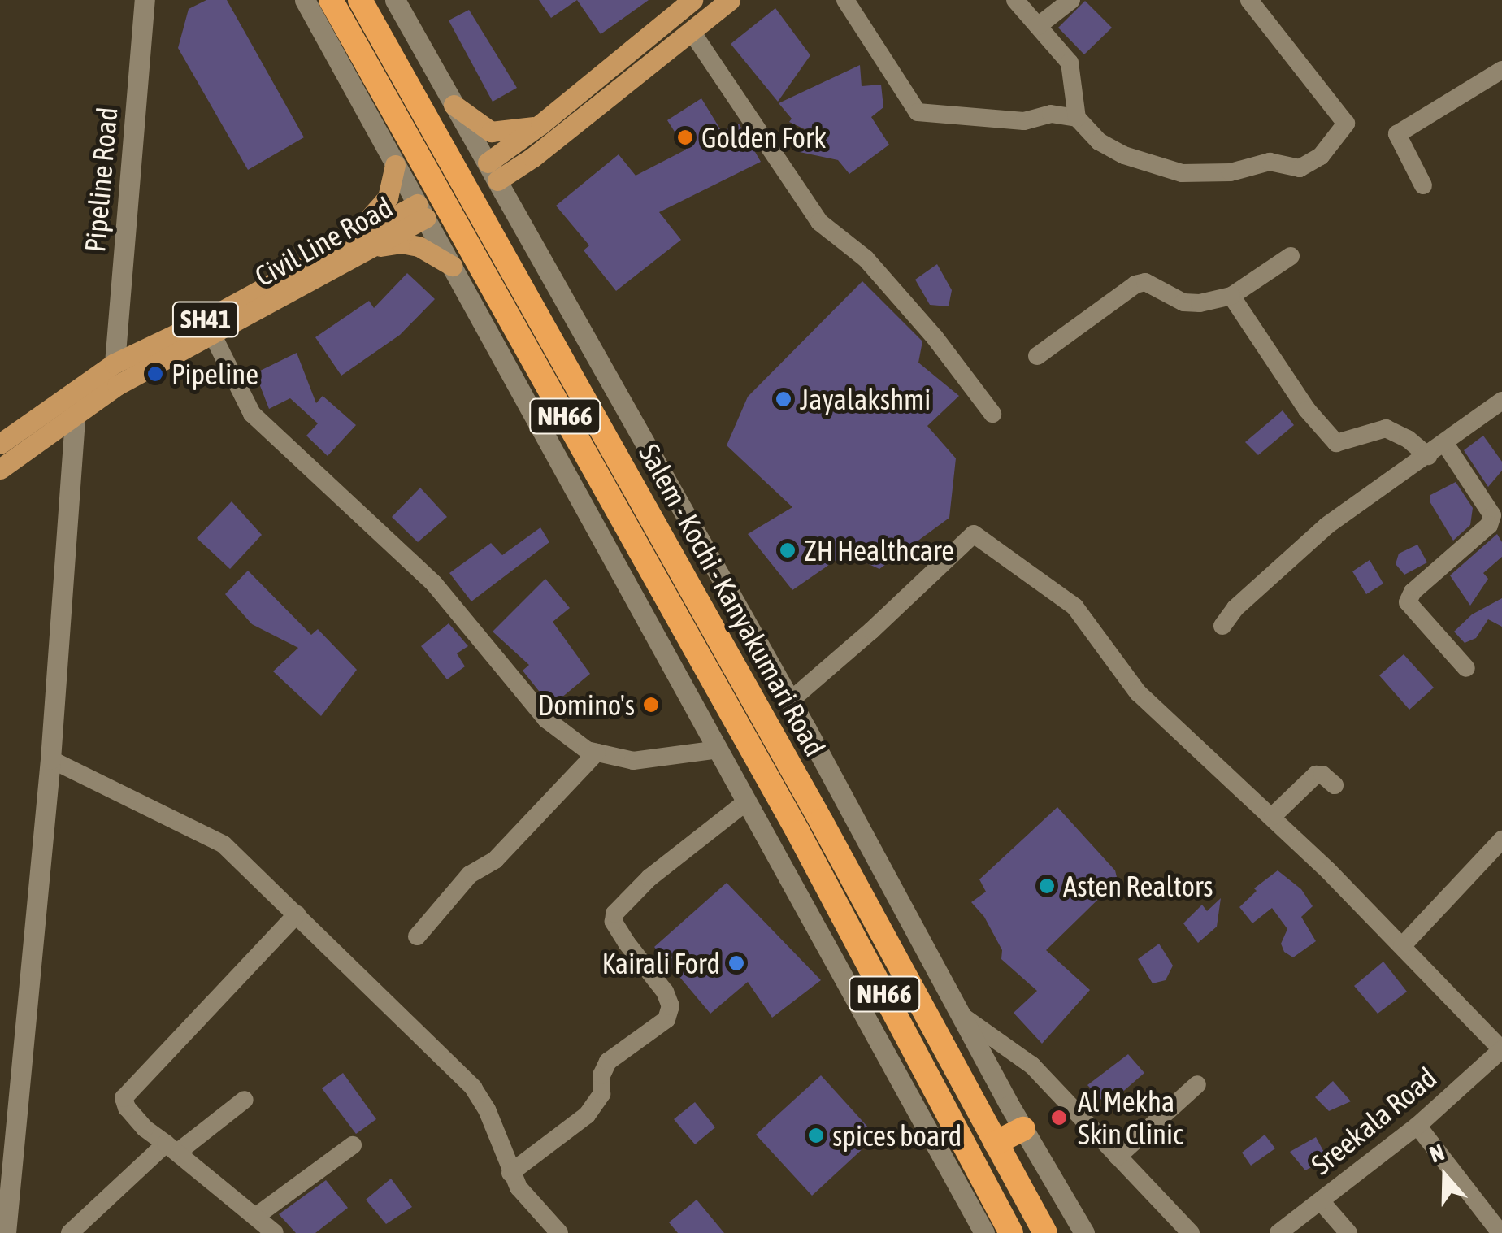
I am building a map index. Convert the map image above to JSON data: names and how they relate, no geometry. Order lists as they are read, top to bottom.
{
  "streets": {
    "highway": ["NH66", "Salem - Kochi - Kanyakumari Road"],
    "main road": ["Civil Line Road", "SH41"],
    "street": ["Pipeline Road", "Sreekala Road"]
  },
  "crossings": [
    ["Pipeline Road", "Civil Line Road"],
    ["Civil Line Road", "Salem - Kochi - Kanyakumari Road"]
  ],
  "places": [
    "Golden Fork",
    "Pipeline",
    "Jayalakshmi",
    "ZH Healthcare",
    "Domino's",
    "Asten Realtors",
    "Kairali Ford",
    "Al Mekha Skin Clinic",
    "spices board"
  ],
  "north": "top"
}
